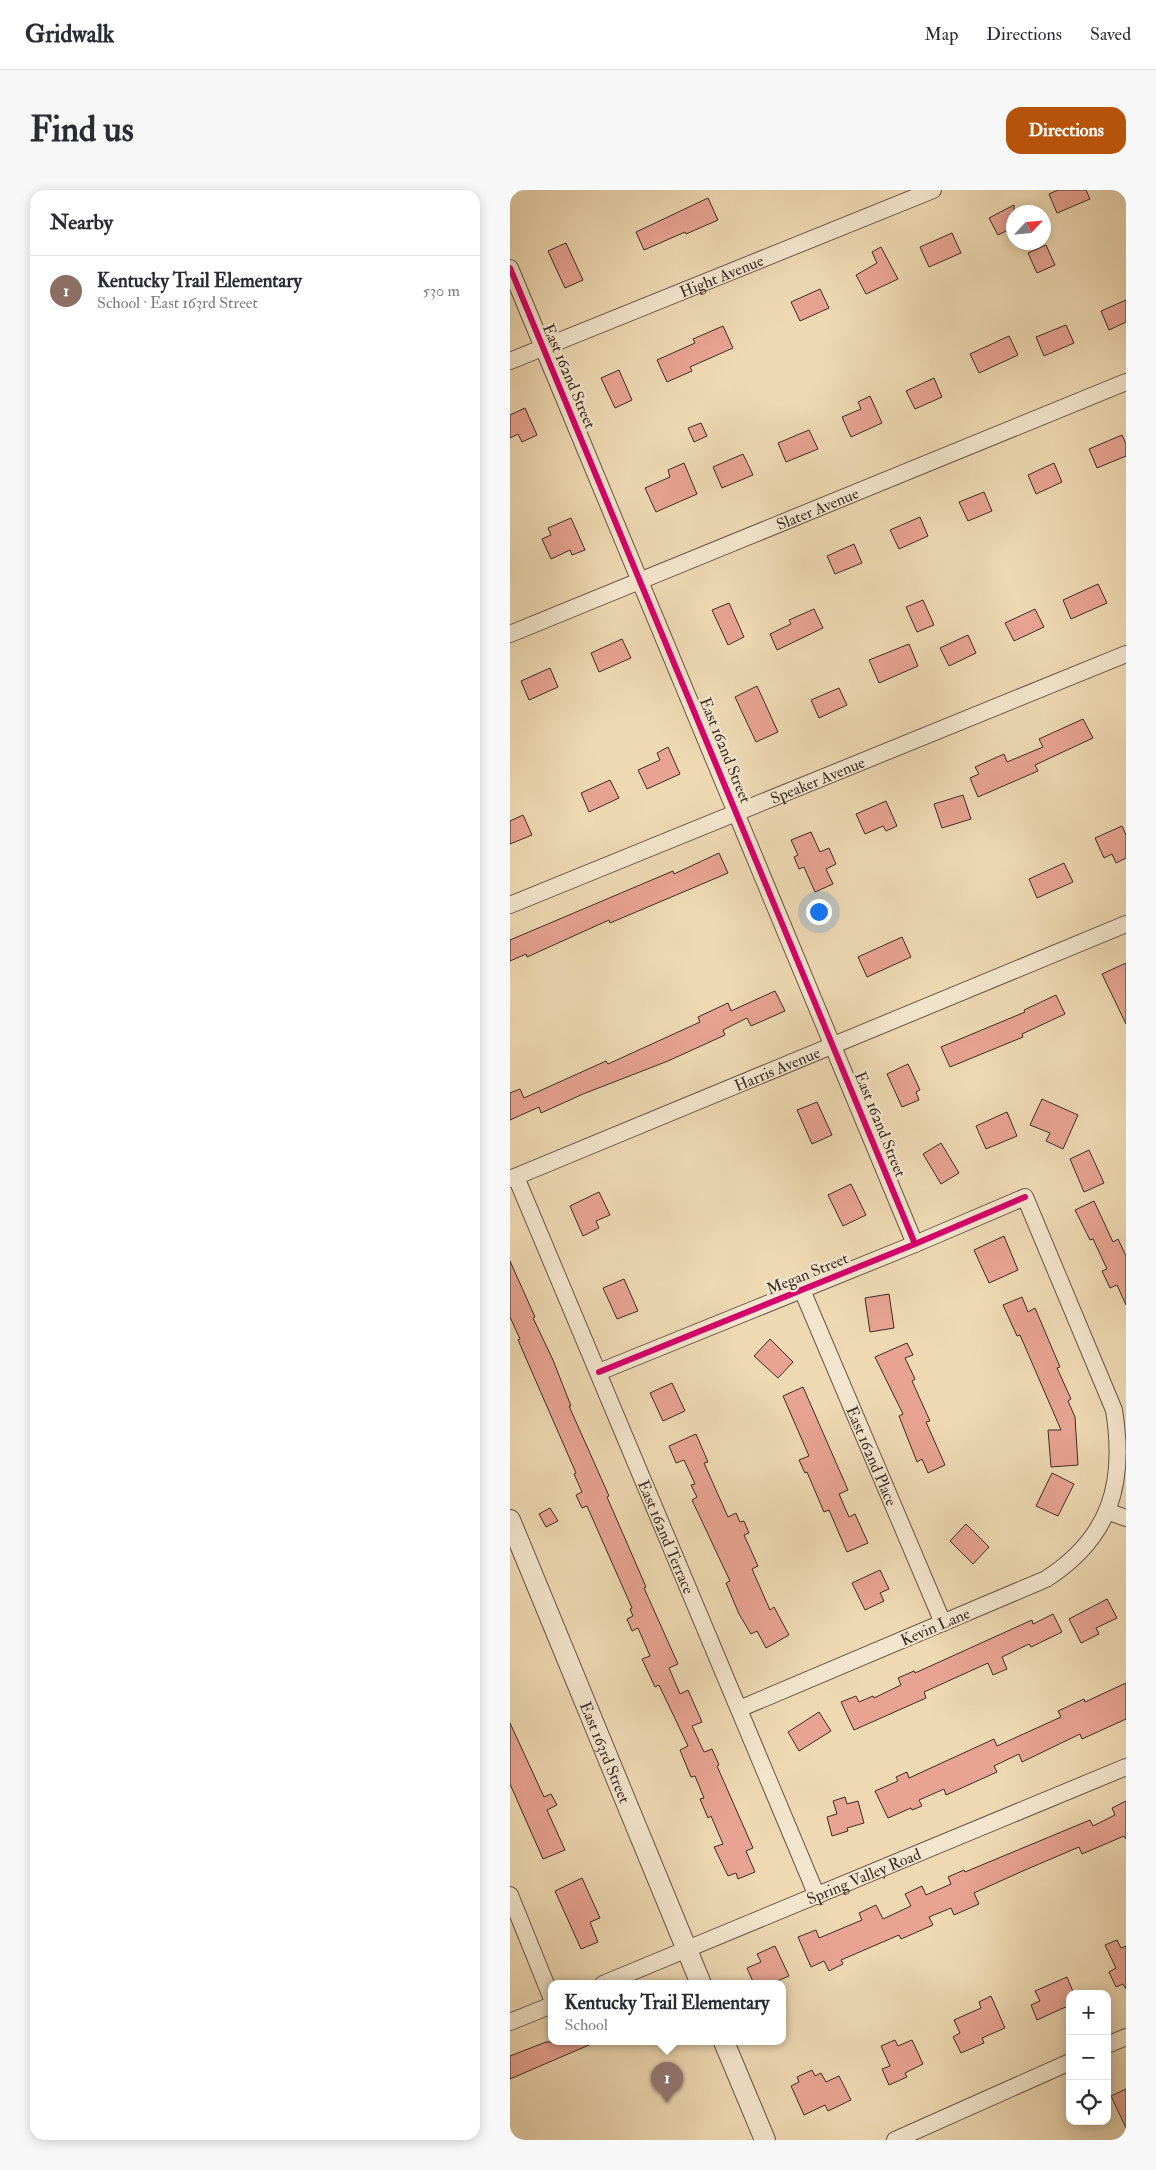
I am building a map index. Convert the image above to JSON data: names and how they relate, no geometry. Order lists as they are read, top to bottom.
{
  "streets": {
    "street": [
      "Hight Avenue",
      "East 162nd Street",
      "Slater Avenue",
      "Speaker Avenue",
      "Harris Avenue",
      "Megan Street",
      "East 162nd Place",
      "East 162nd Terrace",
      "Kevin Lane",
      "East 163rd Street",
      "Spring Valley Road"
    ]
  },
  "crossings": [
    ["Hight Avenue", "East 162nd Street"],
    ["East 162nd Street", "Slater Avenue"],
    ["East 162nd Street", "Speaker Avenue"],
    ["East 162nd Street", "Harris Avenue"],
    ["East 162nd Street", "Megan Street"],
    ["Harris Avenue", "East 162nd Terrace"],
    ["Megan Street", "East 162nd Place"],
    ["Megan Street", "East 162nd Terrace"],
    ["Megan Street", "Kevin Lane"],
    ["East 162nd Place", "Kevin Lane"],
    ["East 162nd Terrace", "Kevin Lane"],
    ["East 162nd Terrace", "Spring Valley Road"],
    ["East 163rd Street", "Spring Valley Road"]
  ],
  "north": "top right",
  "page": {
    "header": "Gridwalk",
    "nav": ["Map", "Directions", "Saved"],
    "buttons": "Directions",
    "title": "Find us",
    "heading": "Nearby",
    "list": [
      {
        "mark": "1",
        "name": "Kentucky Trail Elementary",
        "note": "School · East 163rd Street",
        "value": "530 m"
      }
    ],
    "popup": ["Kentucky Trail Elementary", "School"],
    "map_buttons": ["+", "−"],
    "pins": "1"
  }
}
